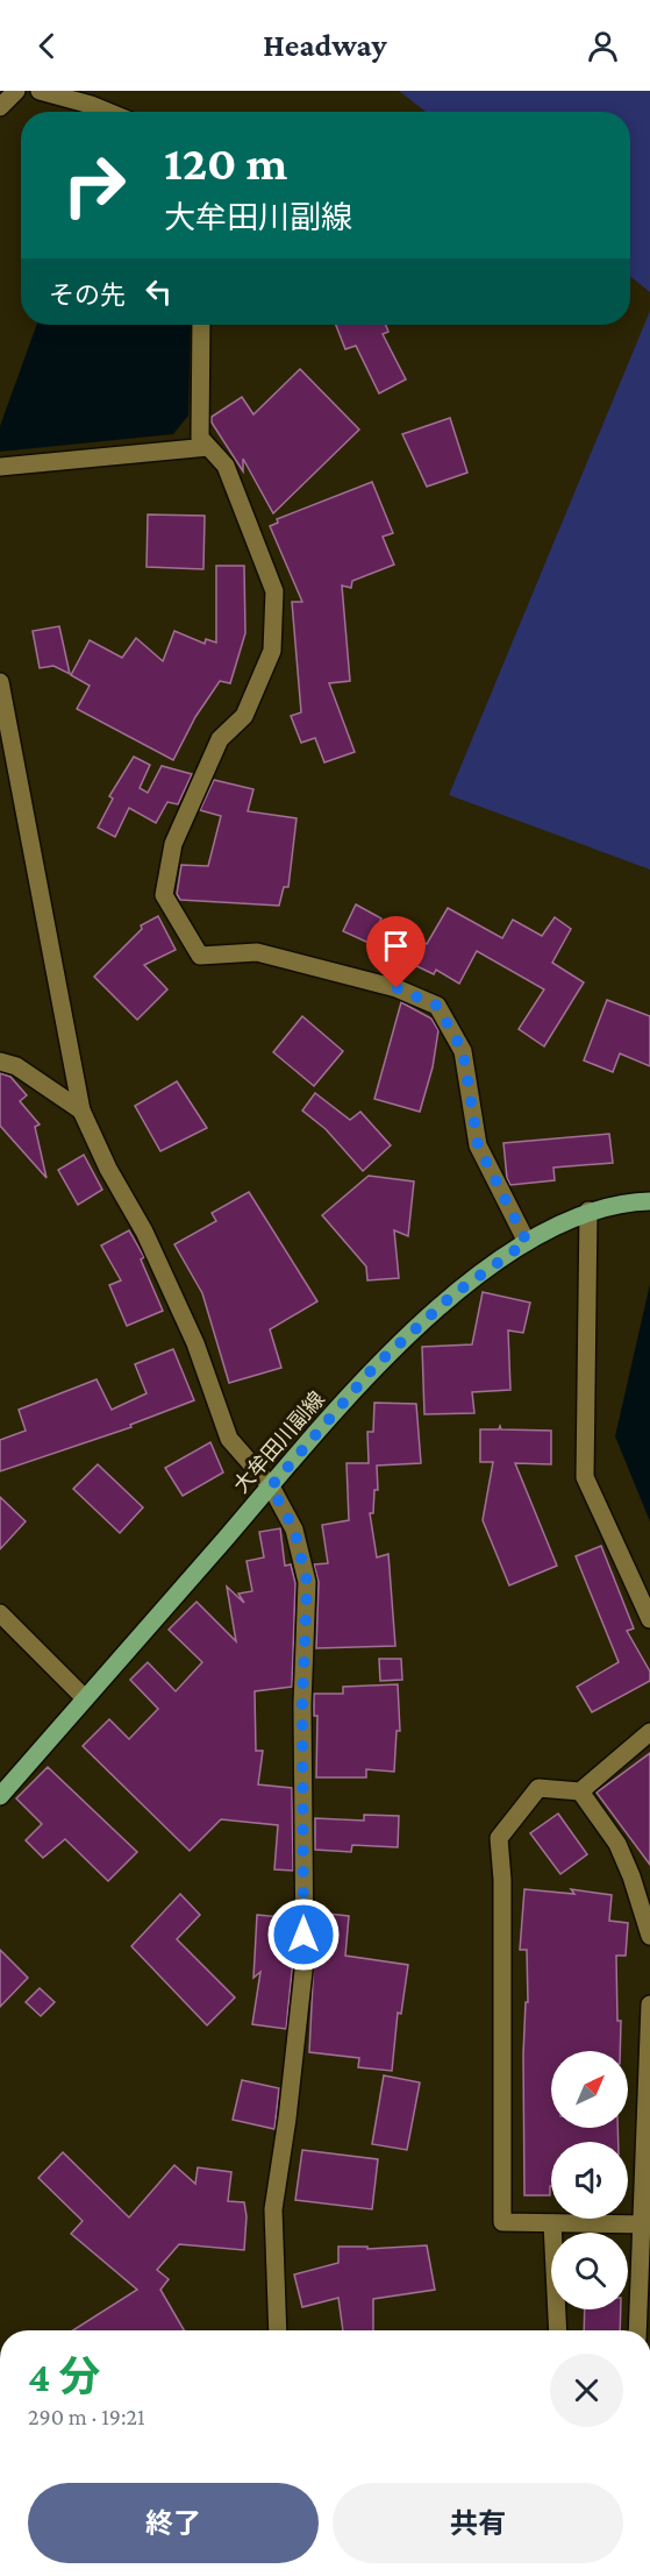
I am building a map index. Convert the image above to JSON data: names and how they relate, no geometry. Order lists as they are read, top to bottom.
{
  "streets": {
    "main road": ["大牟田川副線"]
  },
  "north": "top right",
  "page": {
    "header": "Headway",
    "turn": ["120 m", "大牟田川副線"],
    "then": "その先",
    "heading": ["4 分", "290 m · 19:21"],
    "buttons": ["終了", "共有"]
  }
}
